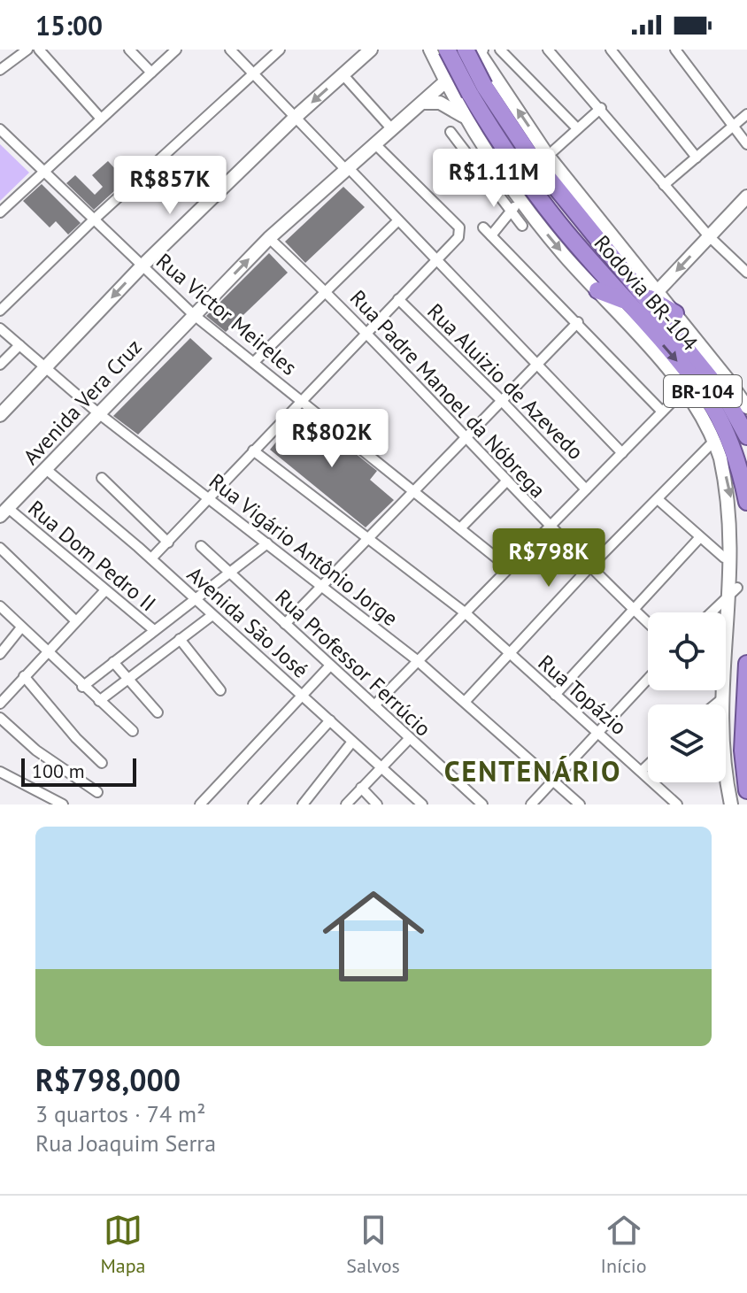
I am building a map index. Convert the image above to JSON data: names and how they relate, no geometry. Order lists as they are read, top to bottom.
{
  "streets": {
    "highway": ["Rodovia BR-104", "BR-104"],
    "main road": ["Avenida Vera Cruz"],
    "street": [
      "Rua Victor Meireles",
      "Rua Aluizio de Azevedo",
      "Rua Padre Manoel da Nóbrega",
      "Rua Vigário Antônio Jorge",
      "Rua Dom Pedro II",
      "Avenida São José",
      "Rua Professor Ferrúcio",
      "Rua Topázio"
    ]
  },
  "crossings": [
    ["Rodovia BR-104", "BR-104"],
    ["Rua Victor Meireles", "Avenida Vera Cruz"],
    ["BR-104", "Avenida Vera Cruz"],
    ["Rua Padre Manoel da Nóbrega", "Avenida Vera Cruz"],
    ["Avenida Vera Cruz", "Rua Vigário Antônio Jorge"],
    ["Avenida Vera Cruz", "Rua Dom Pedro II"],
    ["Avenida Vera Cruz", "Avenida São José"]
  ],
  "districts": ["CENTENÁRIO"],
  "scale_bar": "100 m",
  "page": {
    "status": "15:00",
    "price": [
      "R$1.11M",
      "R$857K",
      "R$802K",
      "R$798K"
    ],
    "scale": "100 m",
    "list": [
      {
        "name": "R$798,000",
        "note": "3 quartos · 74 m² · Rua Joaquim Serra"
      }
    ],
    "tabs": ["Mapa", "Salvos", "Início"]
  }
}
